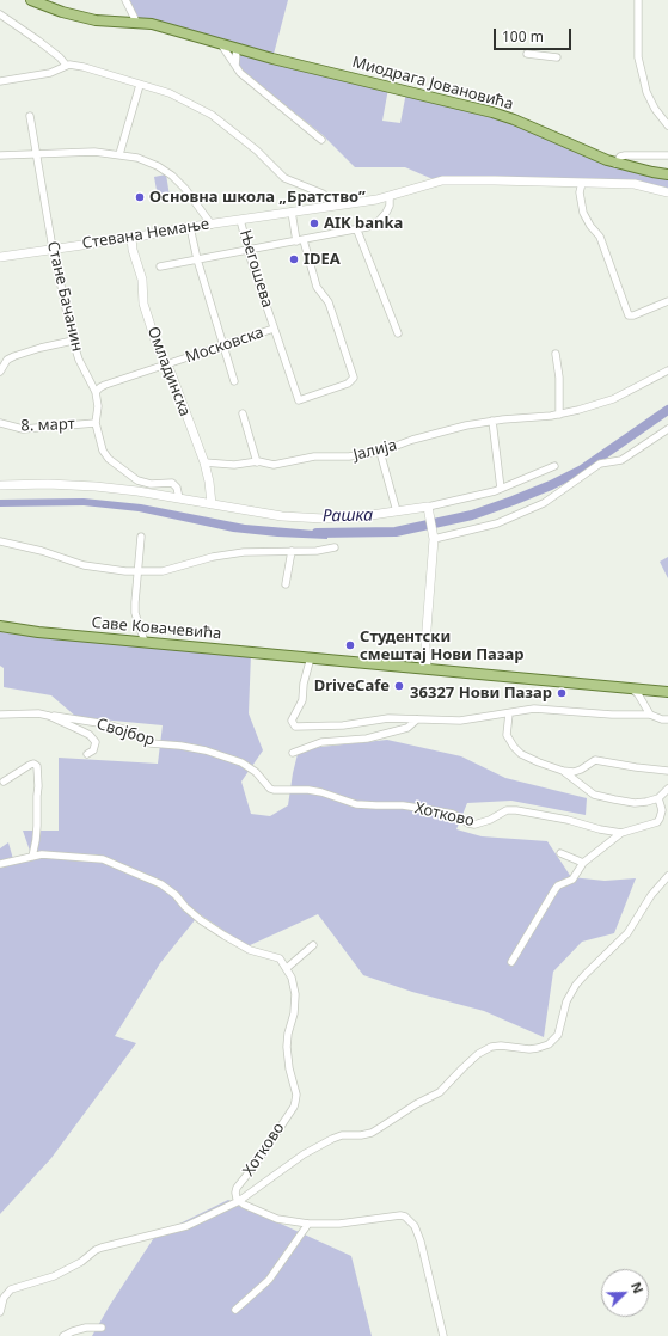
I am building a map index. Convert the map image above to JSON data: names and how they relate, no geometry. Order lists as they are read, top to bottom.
{
  "streets": {
    "main road": ["Миодрага Јовановића", "Саве Ковачевића"],
    "street": [
      "Стевана Немање",
      "Његошева",
      "Стане Бачанин",
      "Московска",
      "Омладинска",
      "8. март",
      "Јалија",
      "Својбор",
      "Хотково"
    ]
  },
  "crossings": [
    ["Стевана Немање", "Његошева"],
    ["Стевана Немање", "Стане Бачанин"],
    ["Стевана Немање", "Омладинска"],
    ["Његошева", "Московска"],
    ["Стане Бачанин", "Московска"],
    ["Стане Бачанин", "8. март"],
    ["Московска", "Омладинска"],
    ["Омладинска", "Јалија"],
    ["Својбор", "Хотково"]
  ],
  "water": ["Рашка"],
  "places": [
    "Основна школа „Братство”",
    "AIK banka",
    "IDEA",
    "Студентски смештај Нови Пазар",
    "DriveCafe",
    "36327 Нови Пазар"
  ],
  "scale_bar": "100 m",
  "north": "top right"
}
